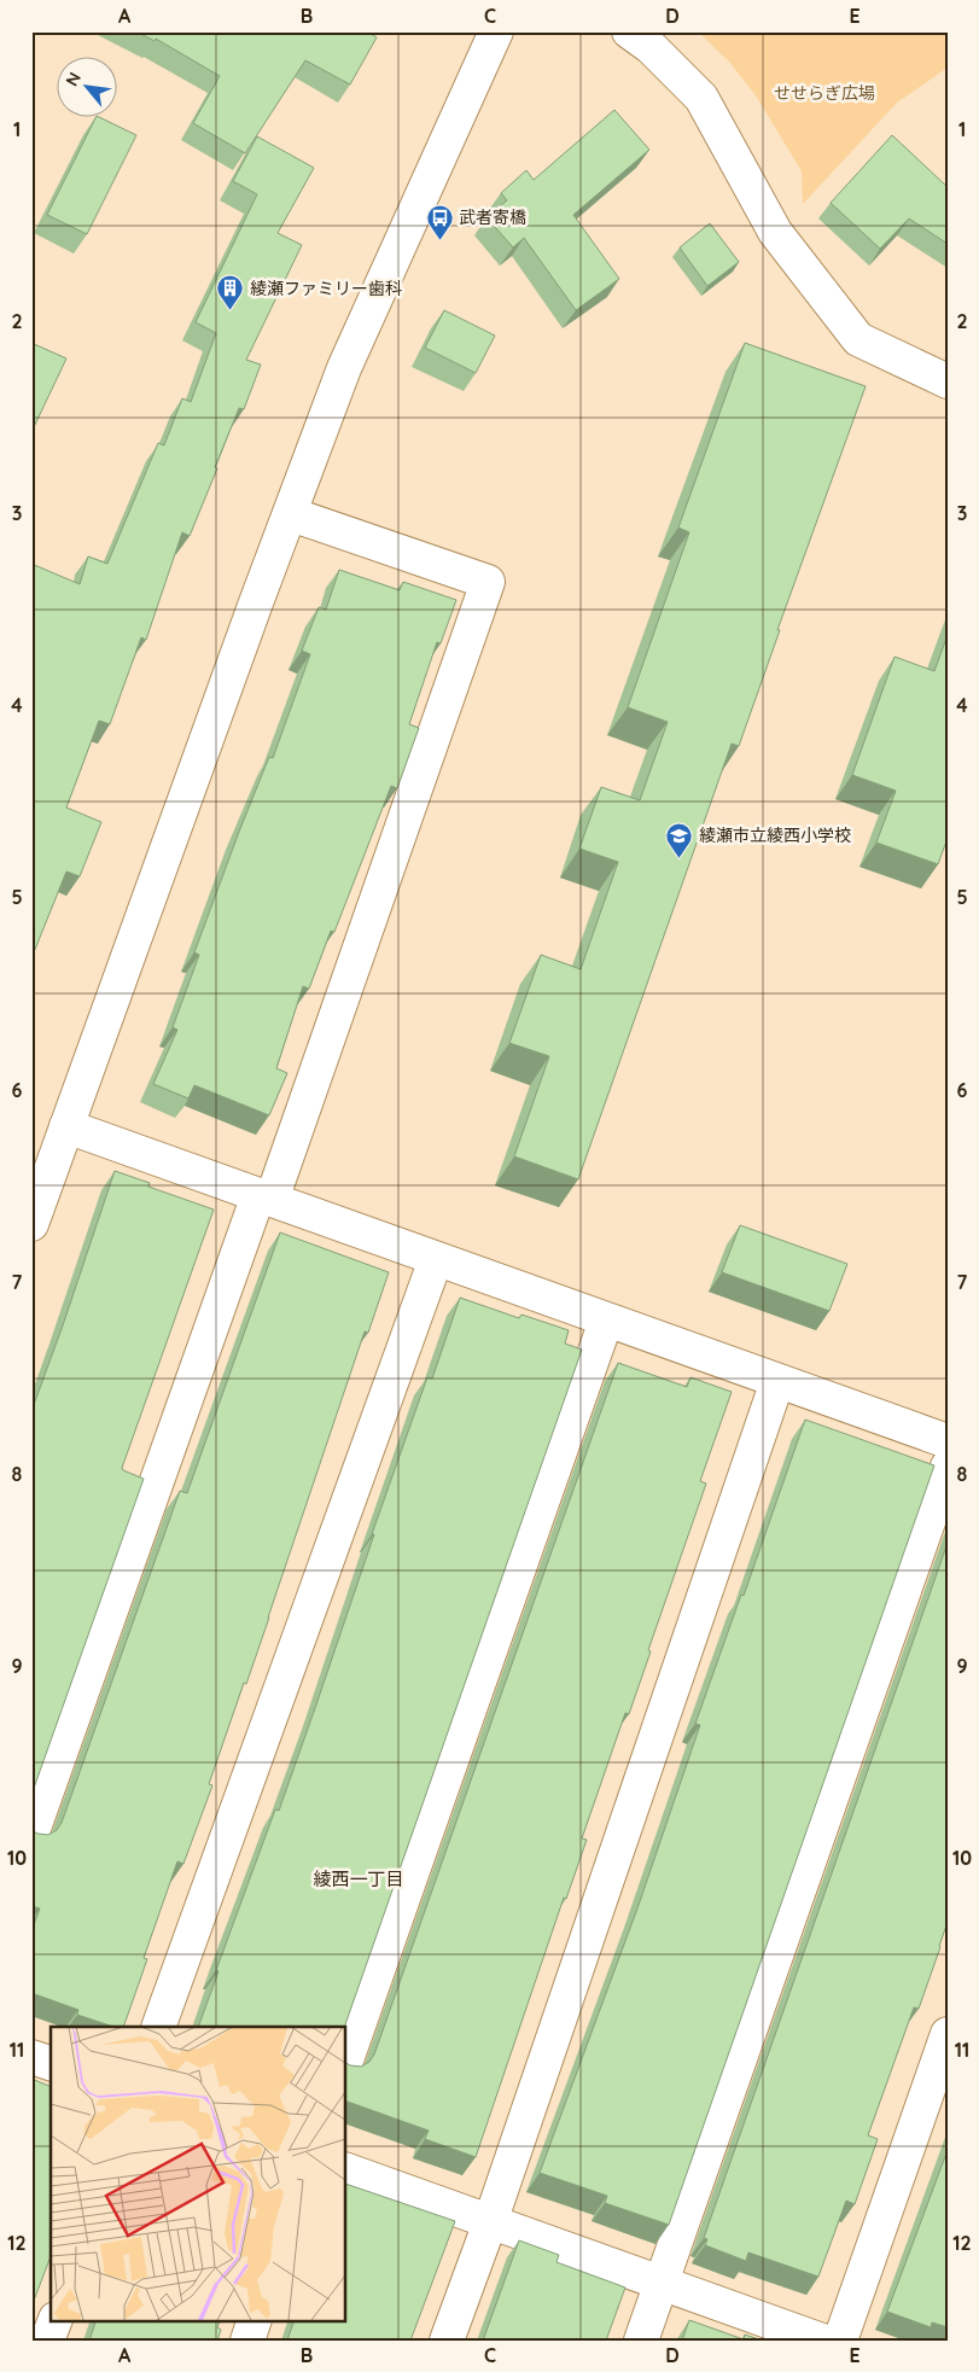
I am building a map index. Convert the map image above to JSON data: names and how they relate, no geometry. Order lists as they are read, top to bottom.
{
  "districts": ["綾西一丁目"],
  "parks": ["せせらぎ広場"],
  "places": {
    "bus stop": ["武者寄橋"],
    "building": ["綾瀬ファミリー歯科"],
    "school or university": ["綾瀬市立綾西小学校"]
  },
  "north": "top left",
  "grid": {
    "columns": [
      "A",
      "B",
      "C",
      "D",
      "E"
    ],
    "rows": [
      "1",
      "2",
      "3",
      "4",
      "5",
      "6",
      "7",
      "8",
      "9",
      "10",
      "11",
      "12"
    ]
  }
}
